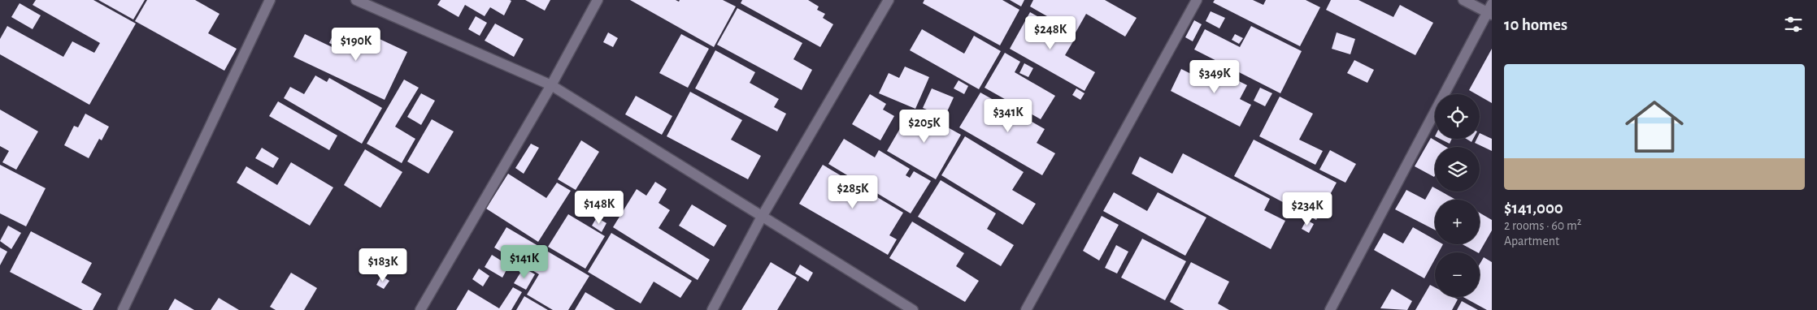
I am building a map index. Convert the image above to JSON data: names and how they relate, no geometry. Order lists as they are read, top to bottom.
{
  "page": {
    "heading": "10 homes",
    "price": [
      "$248K",
      "$190K",
      "$349K",
      "$341K",
      "$205K",
      "$285K",
      "$148K",
      "$234K",
      "$141K",
      "$183K"
    ],
    "list": [
      {
        "name": "$141,000",
        "note": "2 rooms · 60 m² · Apartment"
      }
    ],
    "map_buttons": ["+", "−"]
  }
}
